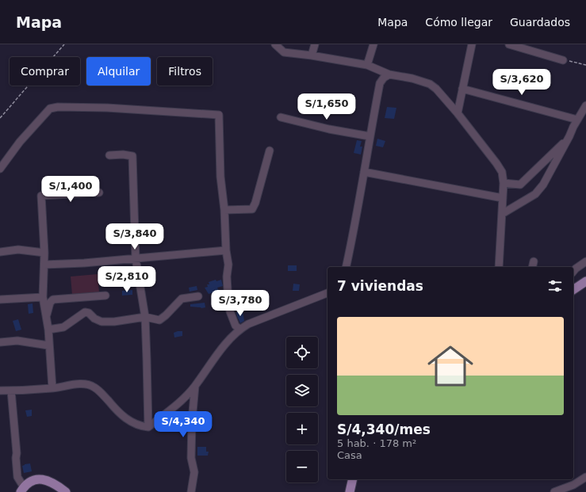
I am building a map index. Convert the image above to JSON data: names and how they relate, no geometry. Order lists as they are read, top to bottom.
{
  "page": {
    "header": "Mapa",
    "nav": ["Mapa", "Cómo llegar", "Guardados"],
    "chip": ["Comprar", "Alquilar", "Filtros"],
    "price": [
      "S/3,620",
      "S/1,650",
      "S/1,400",
      "S/3,840",
      "S/2,810",
      "S/3,780",
      "S/4,340"
    ],
    "heading": "7 viviendas",
    "list": [
      {
        "name": "S/4,340/mes",
        "note": "5 hab. · 178 m² · Casa"
      }
    ],
    "map_buttons": ["+", "−"]
  }
}
